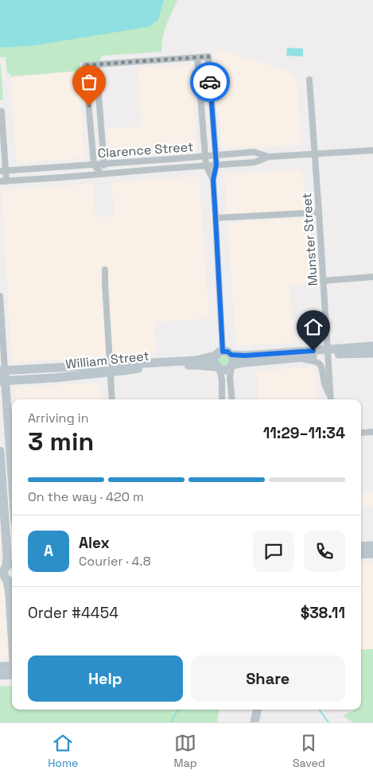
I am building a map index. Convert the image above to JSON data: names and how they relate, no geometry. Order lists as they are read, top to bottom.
{
  "streets": {
    "street": ["Clarence Street", "Munster Street", "William Street"]
  },
  "crossings": [
    ["Clarence Street", "Munster Street"],
    ["Munster Street", "William Street"]
  ],
  "page": {
    "heading": ["3 min", "Arriving in", "11:29–11:34"],
    "panel": [
      "Alex",
      "Courier · 4.8",
      "Order #4454",
      "$38.11"
    ],
    "bar": "On the way · 420 m",
    "round": "A",
    "buttons": ["Help", "Share"],
    "tabs": ["Home", "Map", "Saved"]
  }
}
